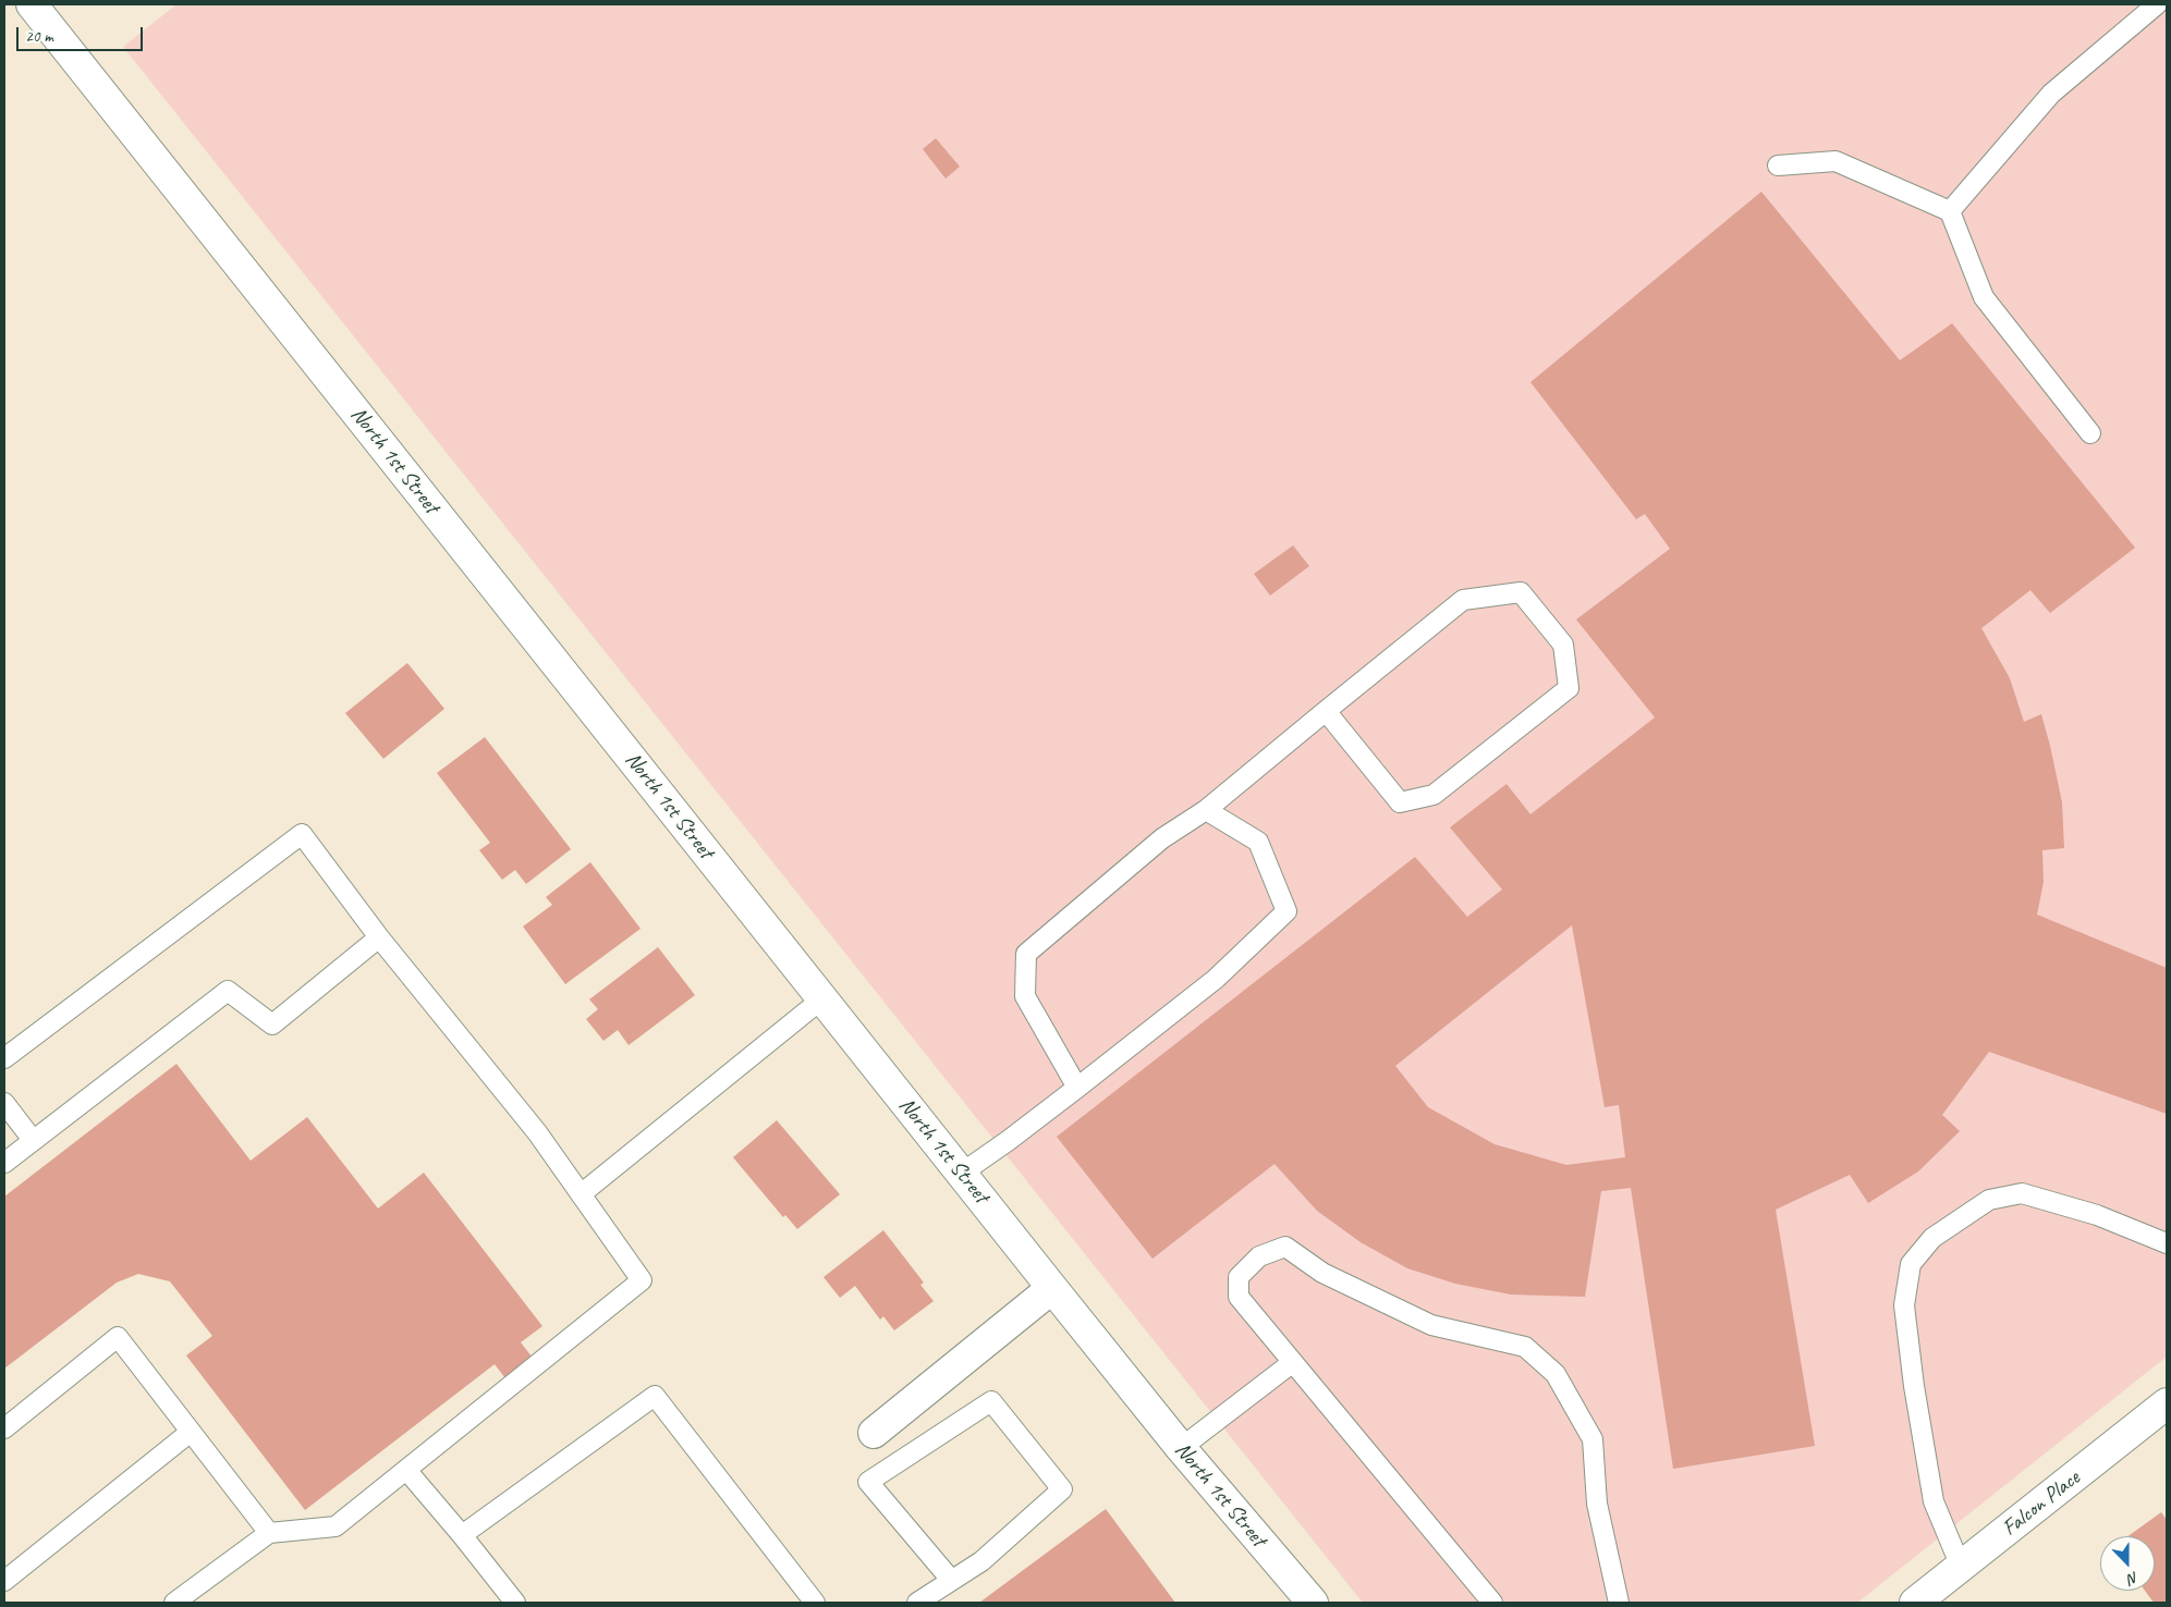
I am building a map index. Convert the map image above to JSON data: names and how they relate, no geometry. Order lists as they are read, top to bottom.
{
  "streets": {
    "street": ["North 1st Street", "Falcon Place"]
  },
  "scale_bar": "20 m",
  "north": "bottom"
}
